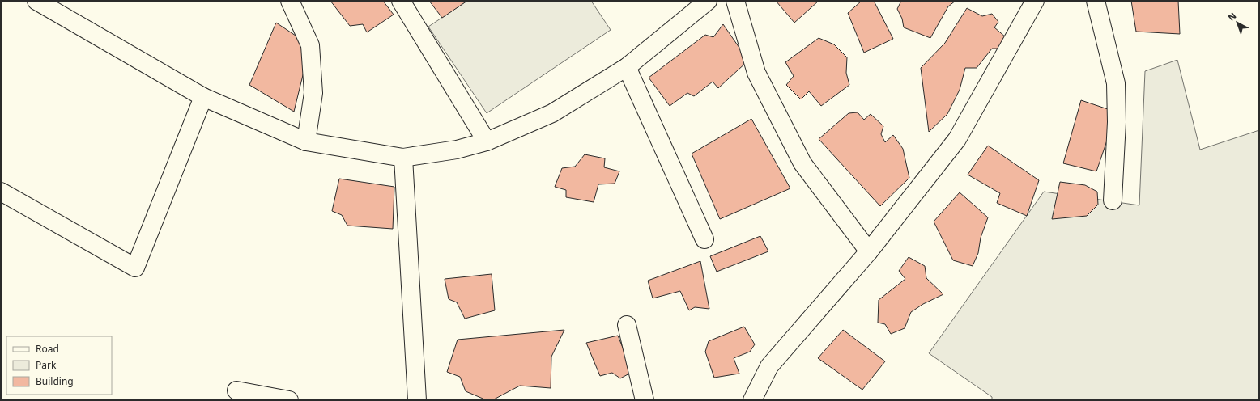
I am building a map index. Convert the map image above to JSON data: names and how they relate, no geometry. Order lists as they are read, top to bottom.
{
  "legend": ["Road", "Park", "Building"],
  "north": "top left"
}
